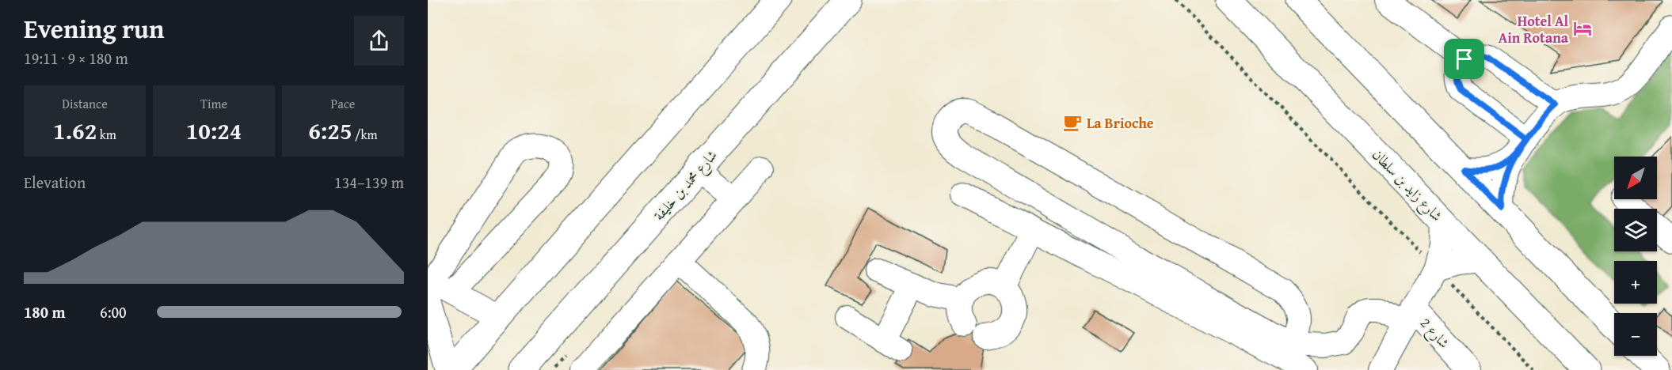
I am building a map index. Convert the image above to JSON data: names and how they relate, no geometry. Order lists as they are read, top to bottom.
{
  "streets": {
    "main road": ["شارع محمد بن خليفة", "شارع زايد بن سلطان"],
    "street": ["شارع 2"]
  },
  "crossings": [
    ["شارع زايد بن سلطان", "شارع 2"]
  ],
  "places": {
    "hotel": ["Hotel Al Ain Rotana"],
    "cafe": ["La Brioche"]
  },
  "north": "bottom left",
  "page": {
    "heading": ["Evening run", "19:11 · 9 × 180 m"],
    "stats": [
      ["Distance", "1.62 km"],
      ["Time", "10:24"],
      ["Pace", "6:25 /km"]
    ],
    "map_buttons": ["+", "−"],
    "chart": ["Elevation", "134–139 m"],
    "list": [
      {
        "name": "180 m",
        "note": "6:00"
      }
    ]
  }
}
